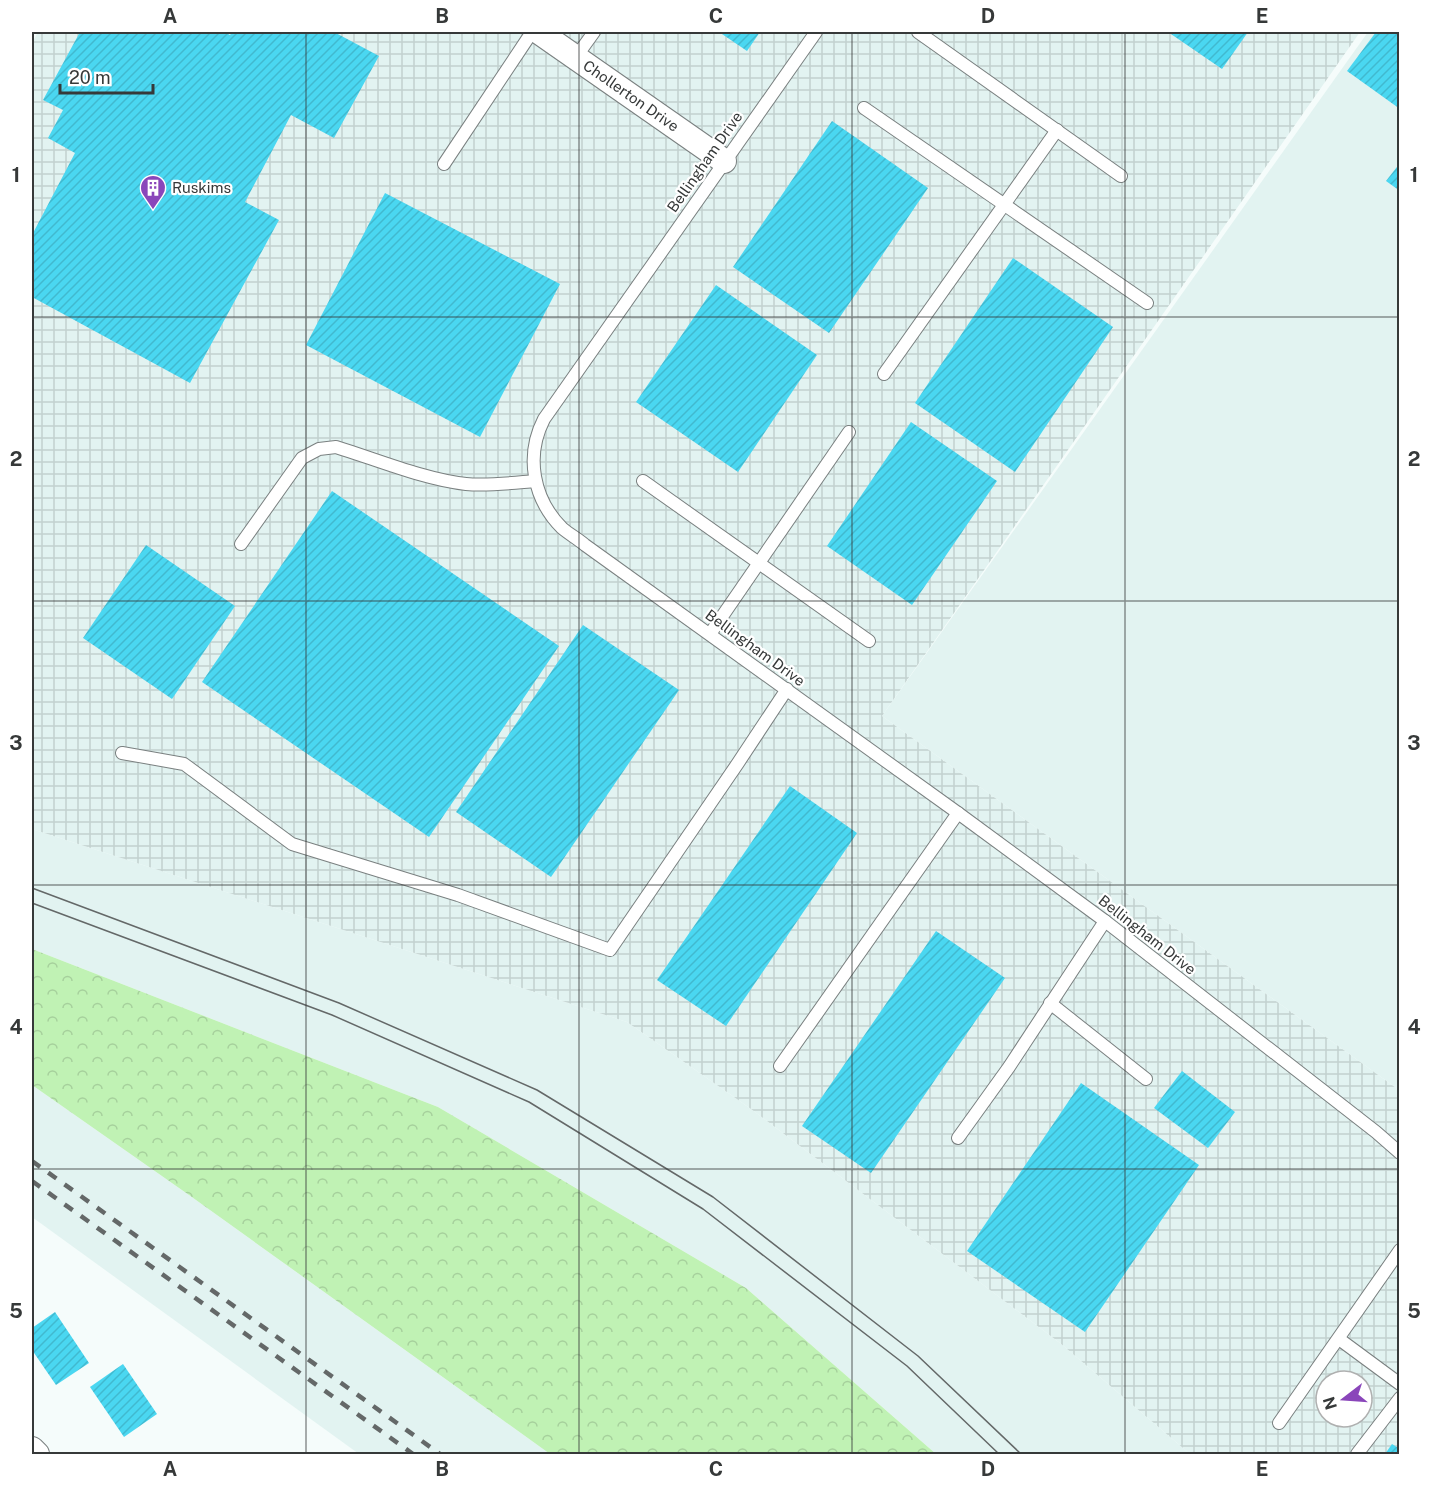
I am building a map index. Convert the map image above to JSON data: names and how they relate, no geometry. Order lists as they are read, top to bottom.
{
  "streets": {
    "street": ["Chollerton Drive"],
    "lane": ["Bellingham Drive"]
  },
  "crossings": [
    ["Chollerton Drive", "Bellingham Drive"]
  ],
  "places": {
    "building": ["Ruskims"]
  },
  "scale_bar": "20 m",
  "north": "left",
  "grid": {
    "columns": [
      "A",
      "B",
      "C",
      "D",
      "E"
    ],
    "rows": [
      "1",
      "2",
      "3",
      "4",
      "5"
    ]
  }
}
